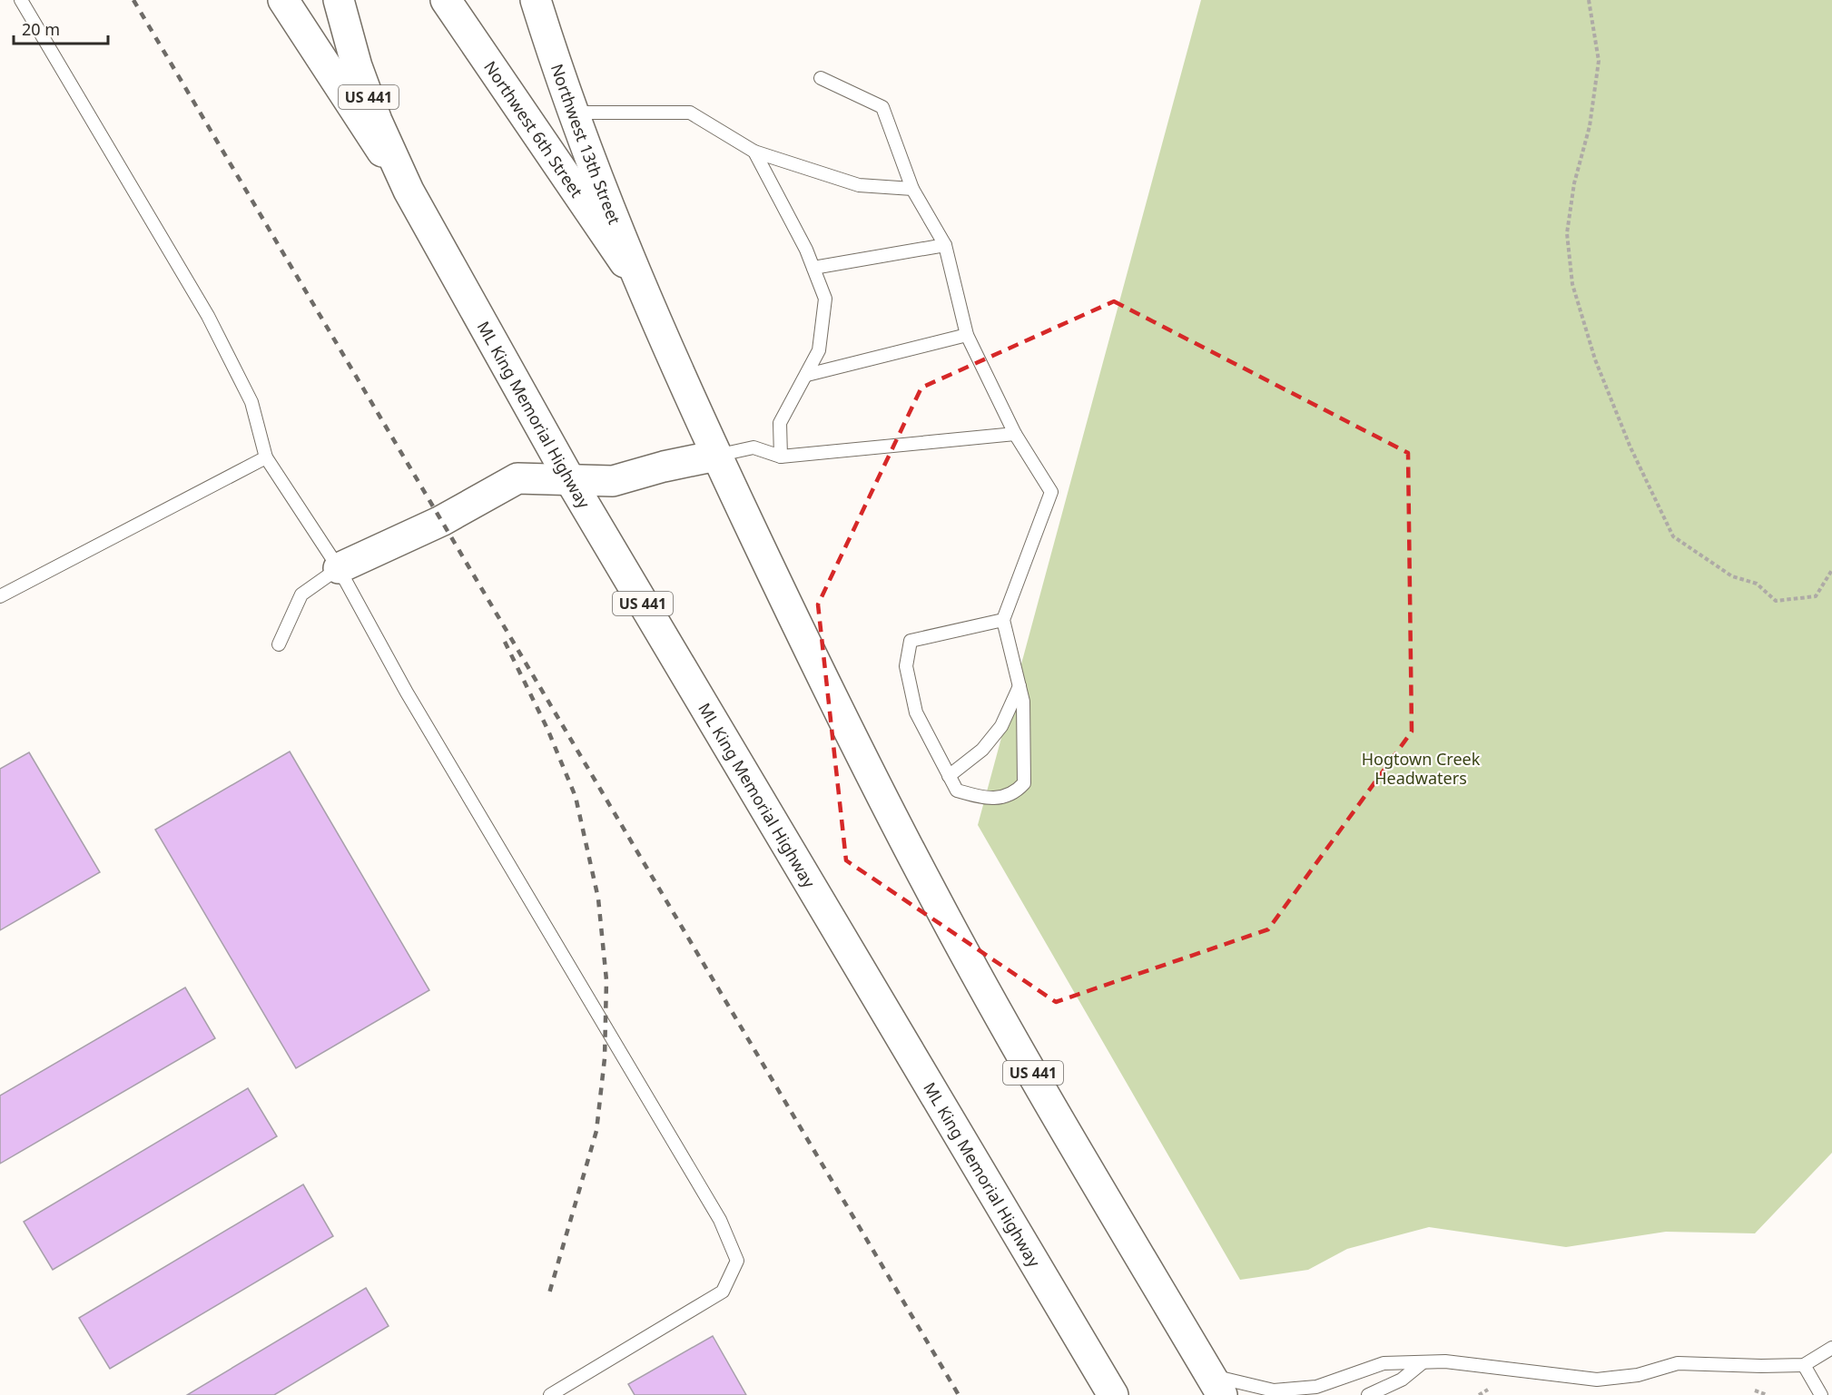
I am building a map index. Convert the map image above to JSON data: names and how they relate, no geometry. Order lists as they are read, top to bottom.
{
  "streets": {
    "main road": [
      "US 441",
      "Northwest 6th Street",
      "Northwest 13th Street",
      "ML King Memorial Highway"
    ]
  },
  "crossings": [
    ["US 441", "Northwest 6th Street"],
    ["US 441", "Northwest 13th Street"],
    ["US 441", "ML King Memorial Highway"],
    ["Northwest 6th Street", "Northwest 13th Street"]
  ],
  "parks": ["Hogtown Creek Headwaters"],
  "scale_bar": "20 m"
}
